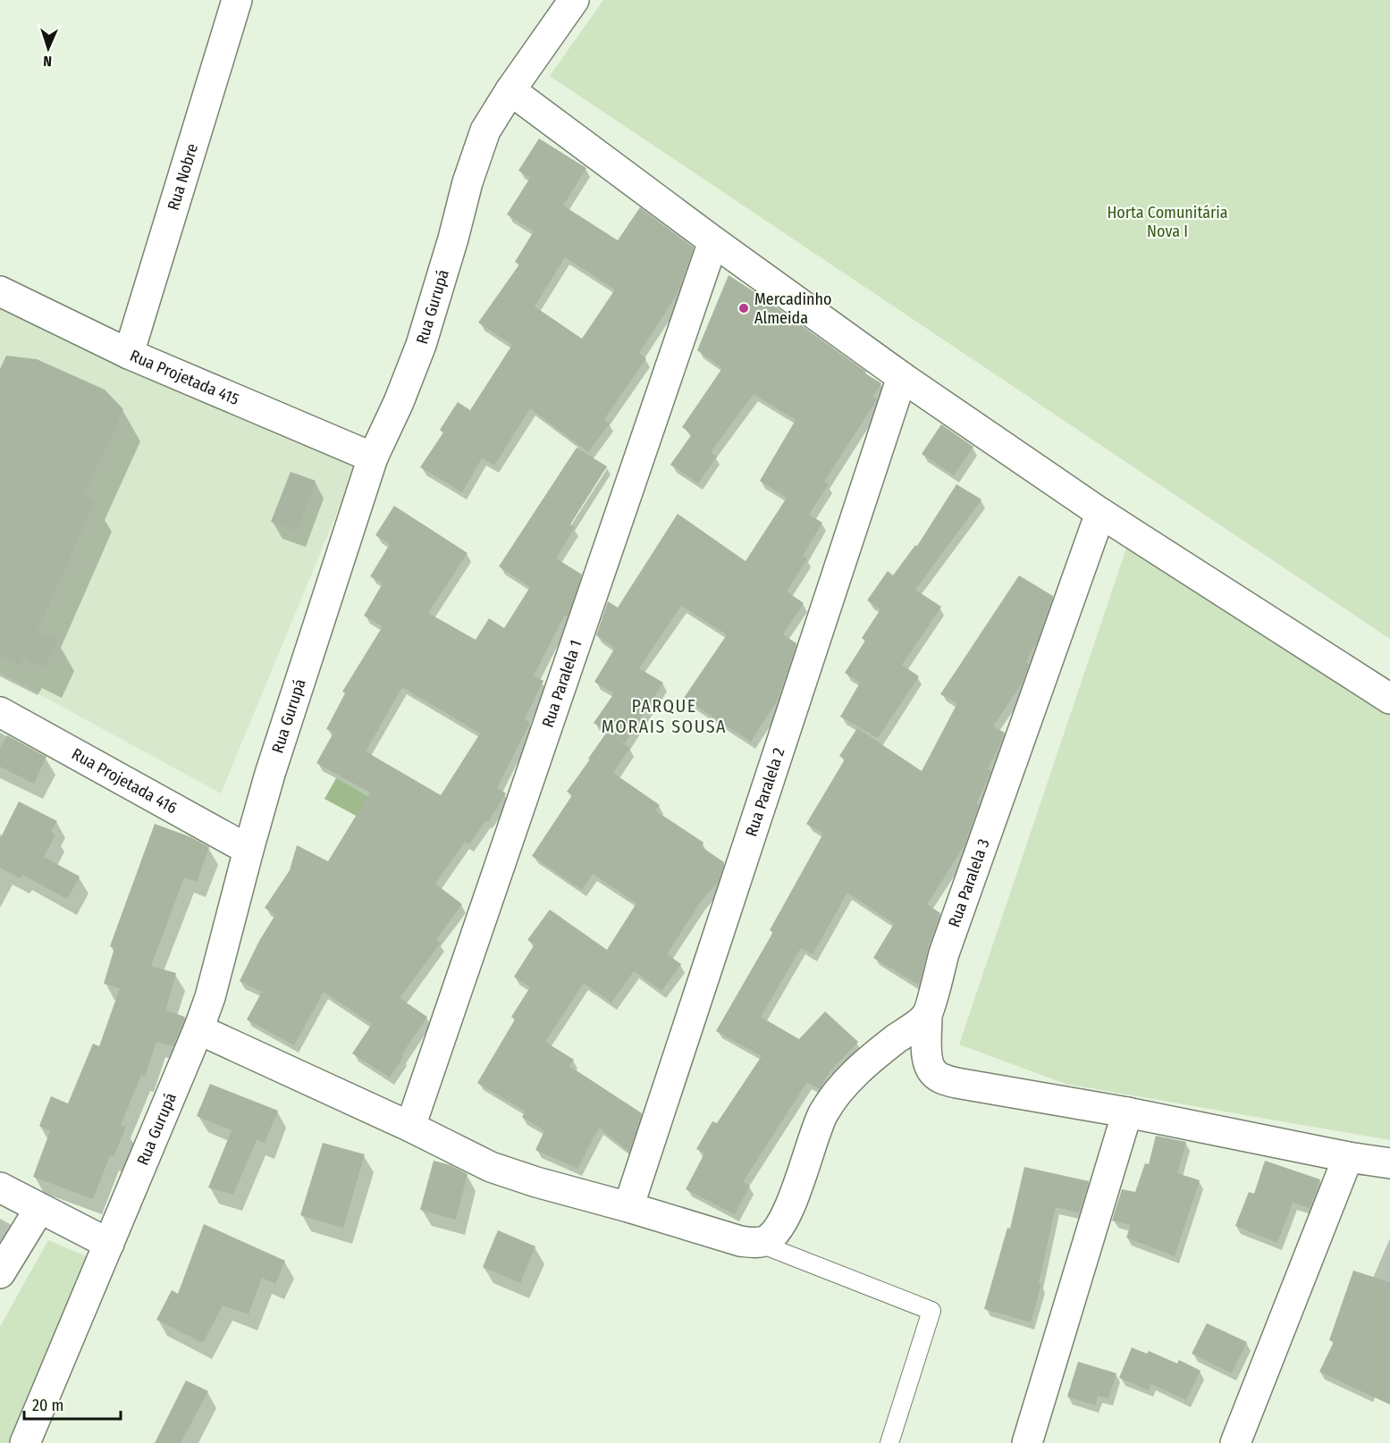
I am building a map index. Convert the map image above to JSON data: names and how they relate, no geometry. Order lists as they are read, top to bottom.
{
  "streets": {
    "street": [
      "Rua Nobre",
      "Rua Gurupá",
      "Rua Projetada 415",
      "Rua Paralela 1",
      "Rua Projetada 416",
      "Rua Paralela 2",
      "Rua Paralela 3"
    ]
  },
  "crossings": [
    ["Rua Nobre", "Rua Projetada 415"],
    ["Rua Gurupá", "Rua Projetada 415"],
    ["Rua Gurupá", "Rua Projetada 416"]
  ],
  "districts": ["PARQUE MORAIS SOUSA"],
  "parks": ["Horta Comunitária Nova I"],
  "places": ["Mercadinho Almeida"],
  "scale_bar": "20 m",
  "north": "bottom"
}
